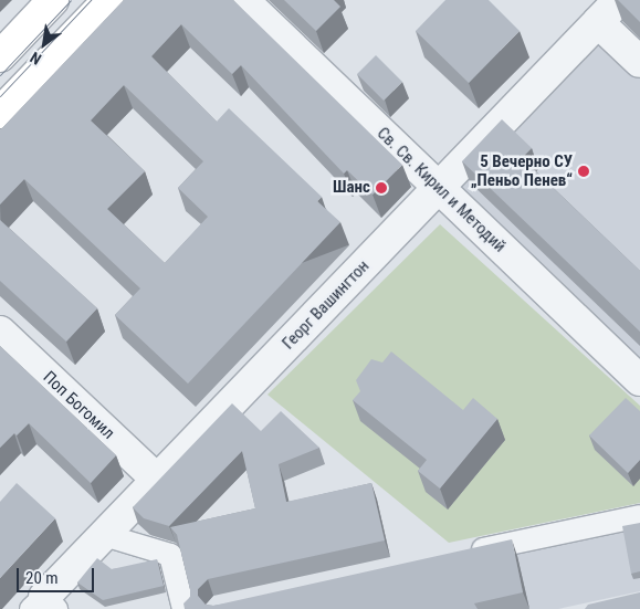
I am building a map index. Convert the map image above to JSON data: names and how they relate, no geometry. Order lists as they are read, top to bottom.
{
  "streets": {
    "street": ["Св. Св. Кирил и Методий", "Георг Вашингтон", "Поп Богомил"]
  },
  "crossings": [
    ["Св. Св. Кирил и Методий", "Георг Вашингтон"],
    ["Георг Вашингтон", "Поп Богомил"]
  ],
  "places": ["5 Вечерно СУ „Пеньо Пенев“", "Шанс"],
  "scale_bar": "20 m",
  "north": "bottom left"
}
